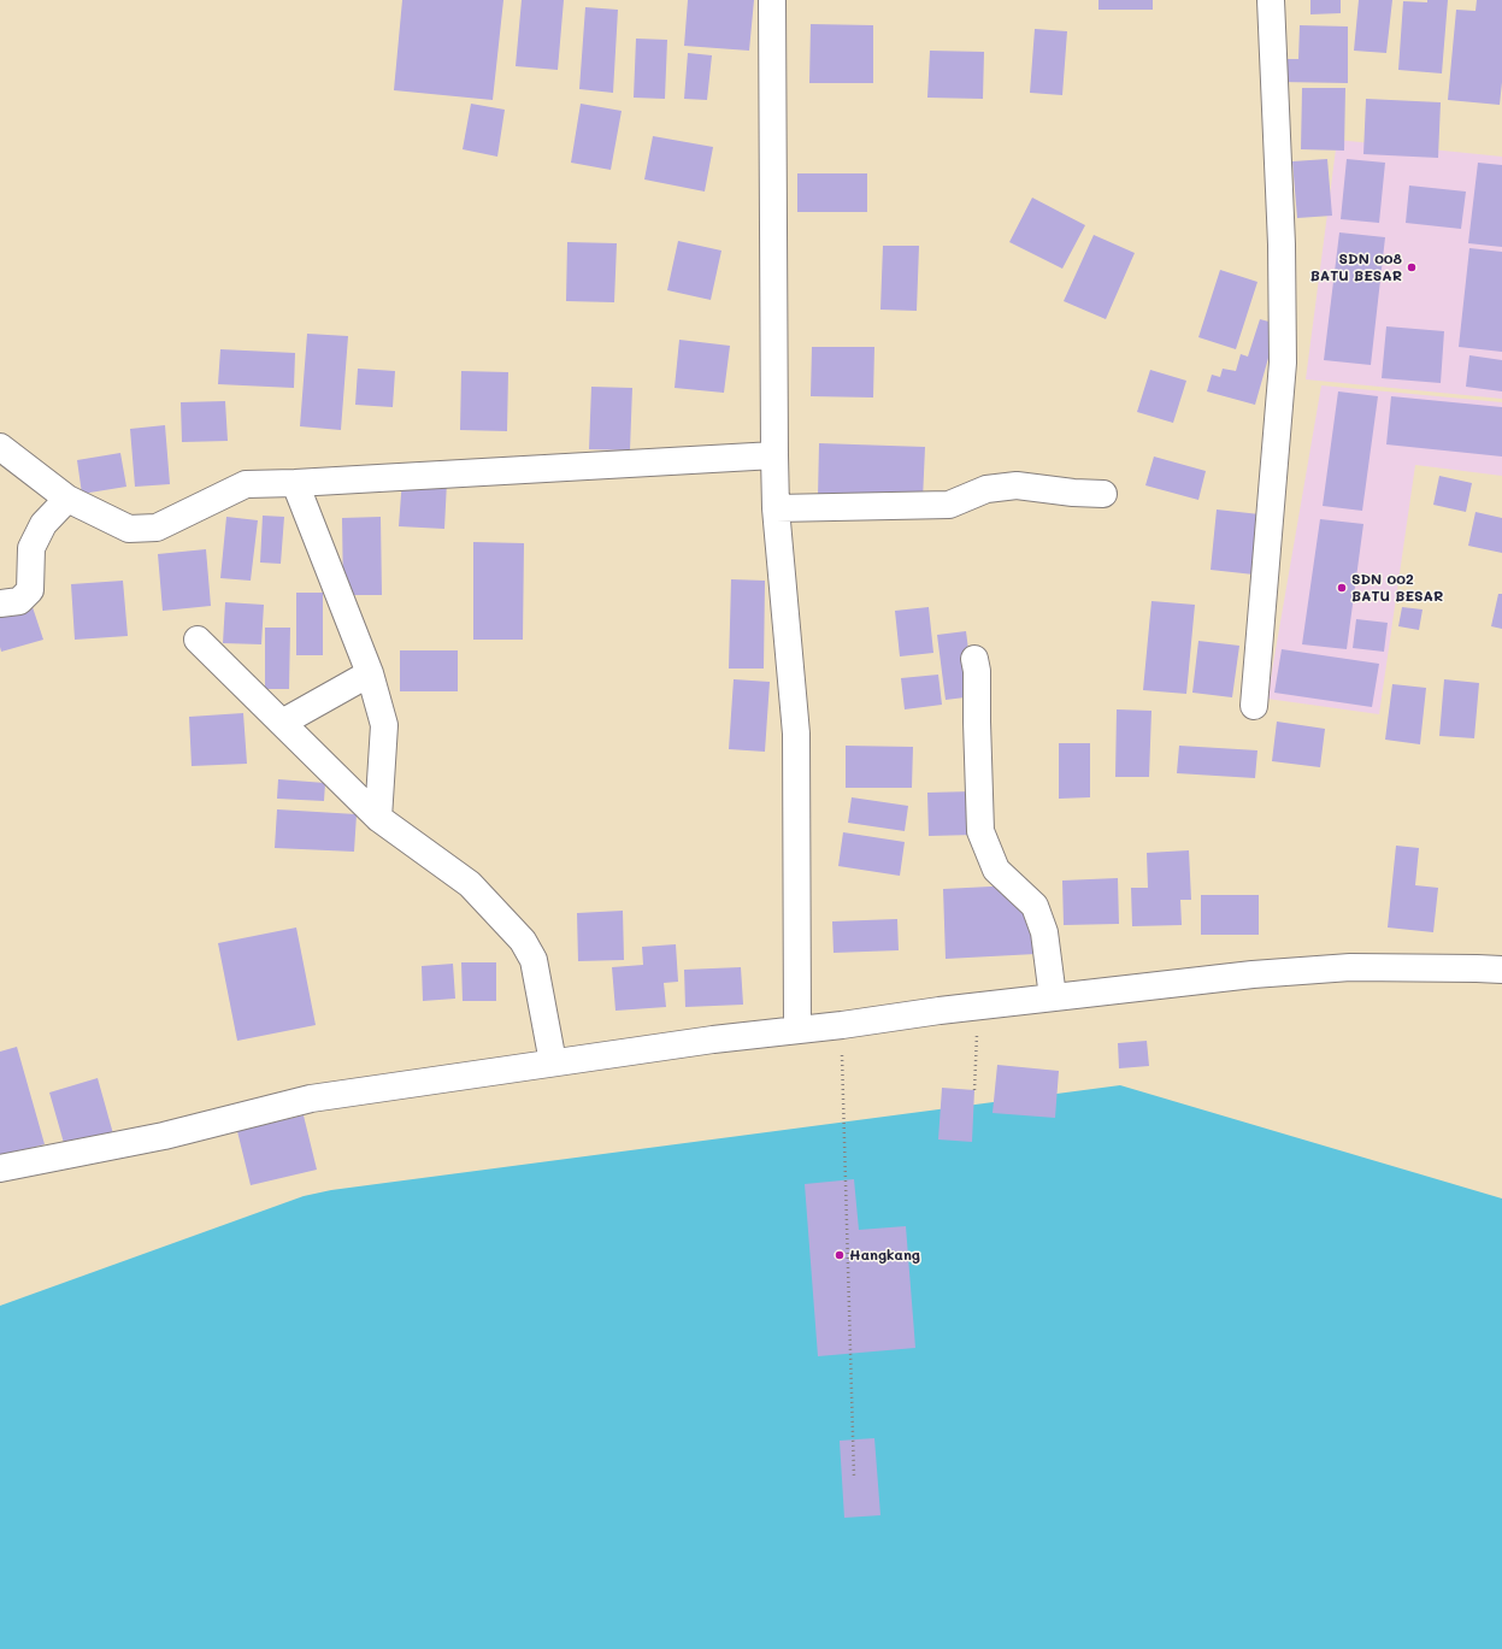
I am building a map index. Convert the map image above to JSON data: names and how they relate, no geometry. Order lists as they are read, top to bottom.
{
  "places": ["SDN 008 BATU BESAR", "SDN 002 BATU BESAR", "Hangkang"]
}
